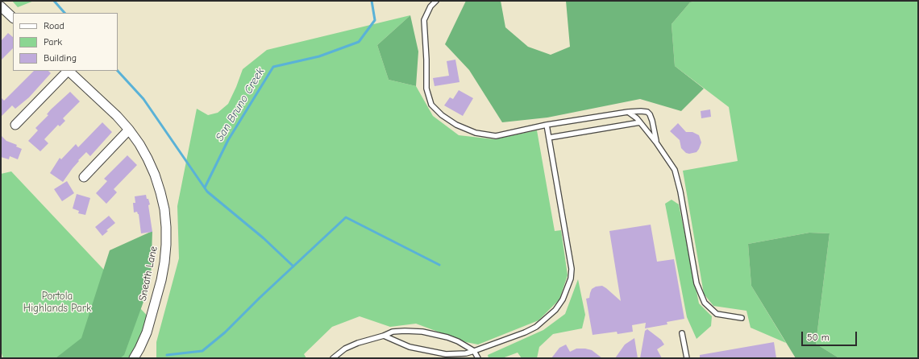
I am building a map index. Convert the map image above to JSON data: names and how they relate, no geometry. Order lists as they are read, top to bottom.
{
  "streets": {
    "street": ["Sneath Lane"]
  },
  "water": ["San Bruno Creek"],
  "parks": ["Portola Highlands Park"],
  "legend": ["Road", "Park", "Building"],
  "scale_bar": "50 m"
}
